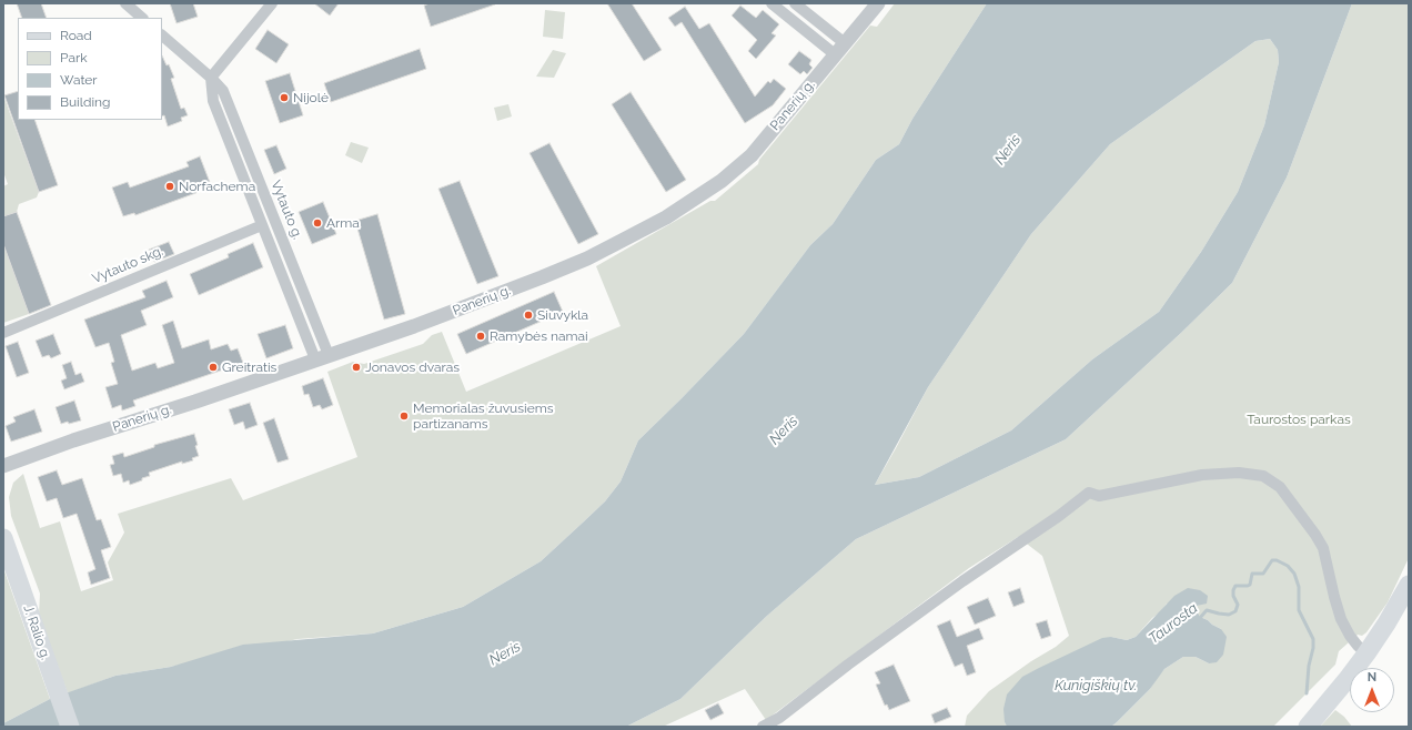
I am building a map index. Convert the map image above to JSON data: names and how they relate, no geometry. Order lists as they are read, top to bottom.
{
  "streets": {
    "main road": ["J. Ralio g."],
    "street": ["Panerių g.", "Vytauto g.", "Vytauto skg."]
  },
  "crossings": [
    ["Panerių g.", "Vytauto g."]
  ],
  "water": ["Neris", "Taurosta", "Kunigiškių tv."],
  "parks": ["Taurostos parkas"],
  "places": [
    "Nijolė",
    "Norfachema",
    "Arma",
    "Siuvykla",
    "Ramybės namai",
    "Greitratis",
    "Jonavos dvaras",
    "Memorialas žuvusiems partizanams"
  ],
  "legend": [
    "Road",
    "Park",
    "Water",
    "Building"
  ],
  "north": "top"
}
